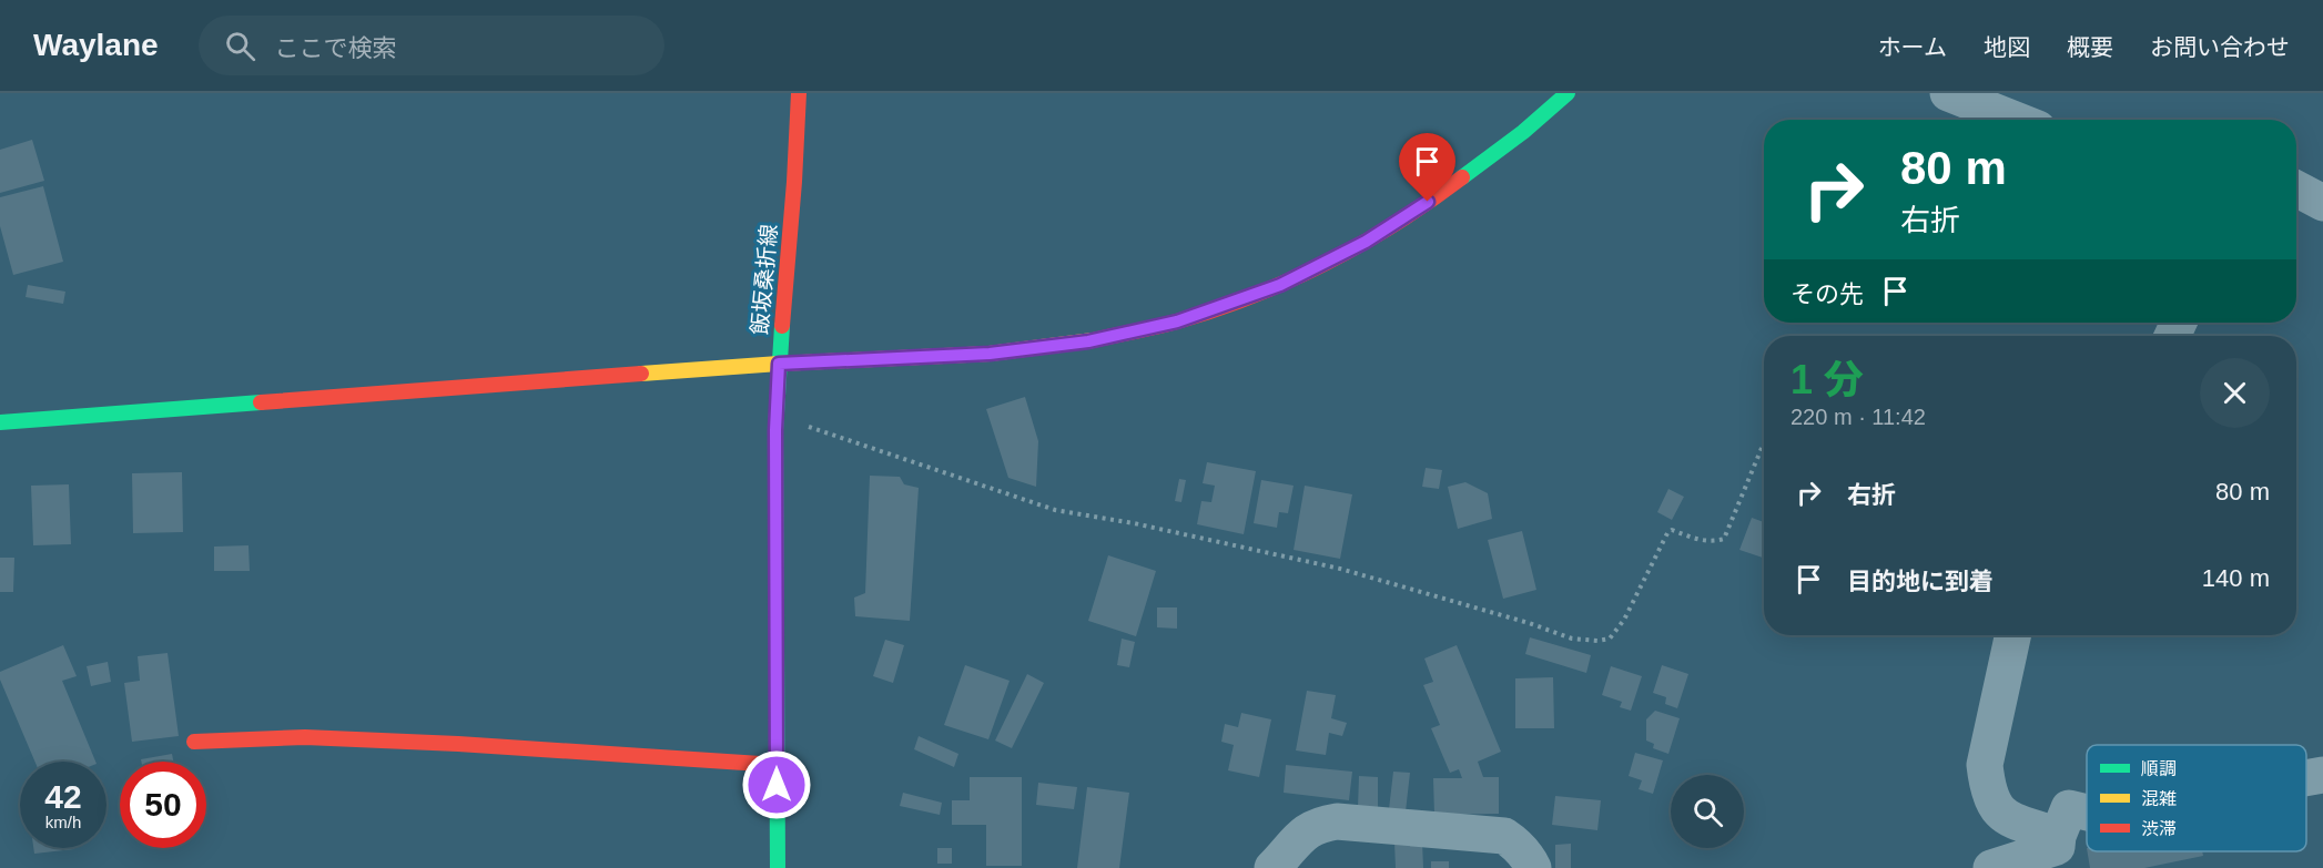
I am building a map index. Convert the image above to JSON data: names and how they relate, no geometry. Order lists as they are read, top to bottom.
{
  "streets": {
    "street": ["飯坂桑折線"]
  },
  "legend": ["順調", "混雑", "渋滞"],
  "page": {
    "header": "Waylane",
    "search": "ここで検索",
    "nav": [
      "ホーム",
      "地図",
      "概要",
      "お問い合わせ"
    ],
    "turn": ["80 m", "右折"],
    "then": "その先",
    "heading": ["1 分", "220 m · 11:42"],
    "list": [
      {
        "name": "右折",
        "value": "80 m"
      },
      {
        "name": "目的地に到着",
        "value": "140 m"
      }
    ],
    "speed": "42 km/h",
    "limit": "50"
  }
}
